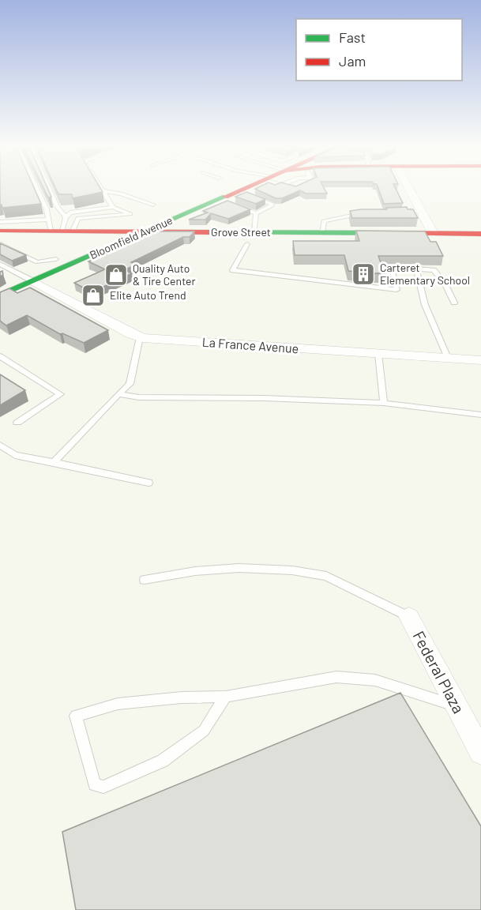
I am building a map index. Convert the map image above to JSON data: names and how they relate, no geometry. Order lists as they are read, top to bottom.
{
  "streets": {
    "main road": ["Grove Street", "Bloomfield Avenue"],
    "street": ["La France Avenue", "Federal Plaza"]
  },
  "crossings": [
    ["Grove Street", "Bloomfield Avenue"],
    ["Bloomfield Avenue", "La France Avenue"]
  ],
  "places": {
    "building": ["Carteret Elementary School"],
    "shop": ["Quality Auto & Tire Center", "Elite Auto Trend"]
  },
  "legend": ["Fast", "Jam"]
}
